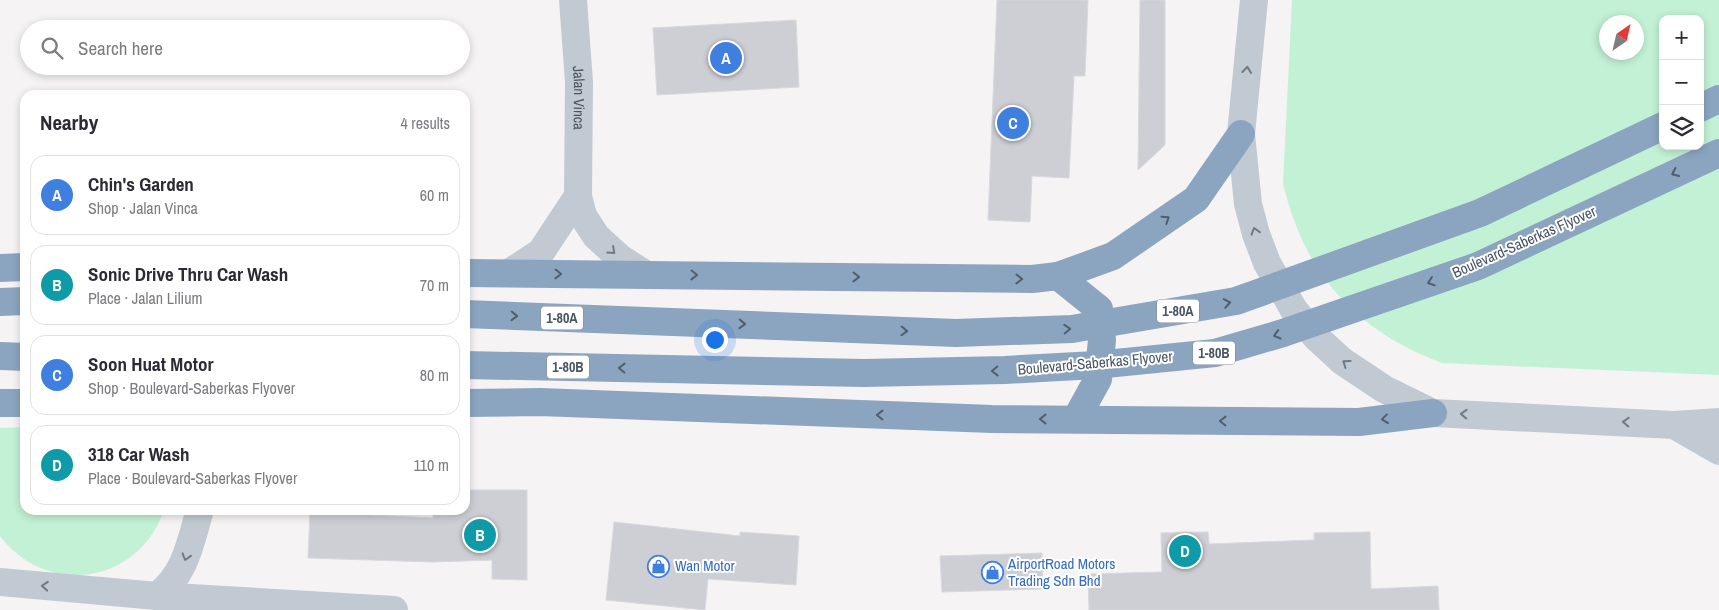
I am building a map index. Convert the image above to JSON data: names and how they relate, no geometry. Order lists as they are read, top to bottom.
{
  "streets": {
    "highway": ["Boulevard-Saberkas Flyover", "1-80A", "1-80B"],
    "street": ["Jalan Vinca"]
  },
  "places": {
    "shop": ["Wan Motor", "AirportRoad Motors Trading Sdn Bhd"]
  },
  "north": "top right",
  "page": {
    "map_buttons": ["+", "−"],
    "search": "Search here",
    "pins": [
      "A",
      "C",
      "B",
      "D"
    ],
    "heading": ["Nearby", "4 results"],
    "list": [
      {
        "mark": "A",
        "name": "Chin's Garden",
        "note": "Shop · Jalan Vinca",
        "value": "60 m"
      },
      {
        "mark": "B",
        "name": "Sonic Drive Thru Car Wash",
        "note": "Place · Jalan Lilium",
        "value": "70 m"
      },
      {
        "mark": "C",
        "name": "Soon Huat Motor",
        "note": "Shop · Boulevard-Saberkas Flyover",
        "value": "80 m"
      },
      {
        "mark": "D",
        "name": "318 Car Wash",
        "note": "Place · Boulevard-Saberkas Flyover",
        "value": "110 m"
      }
    ]
  }
}
